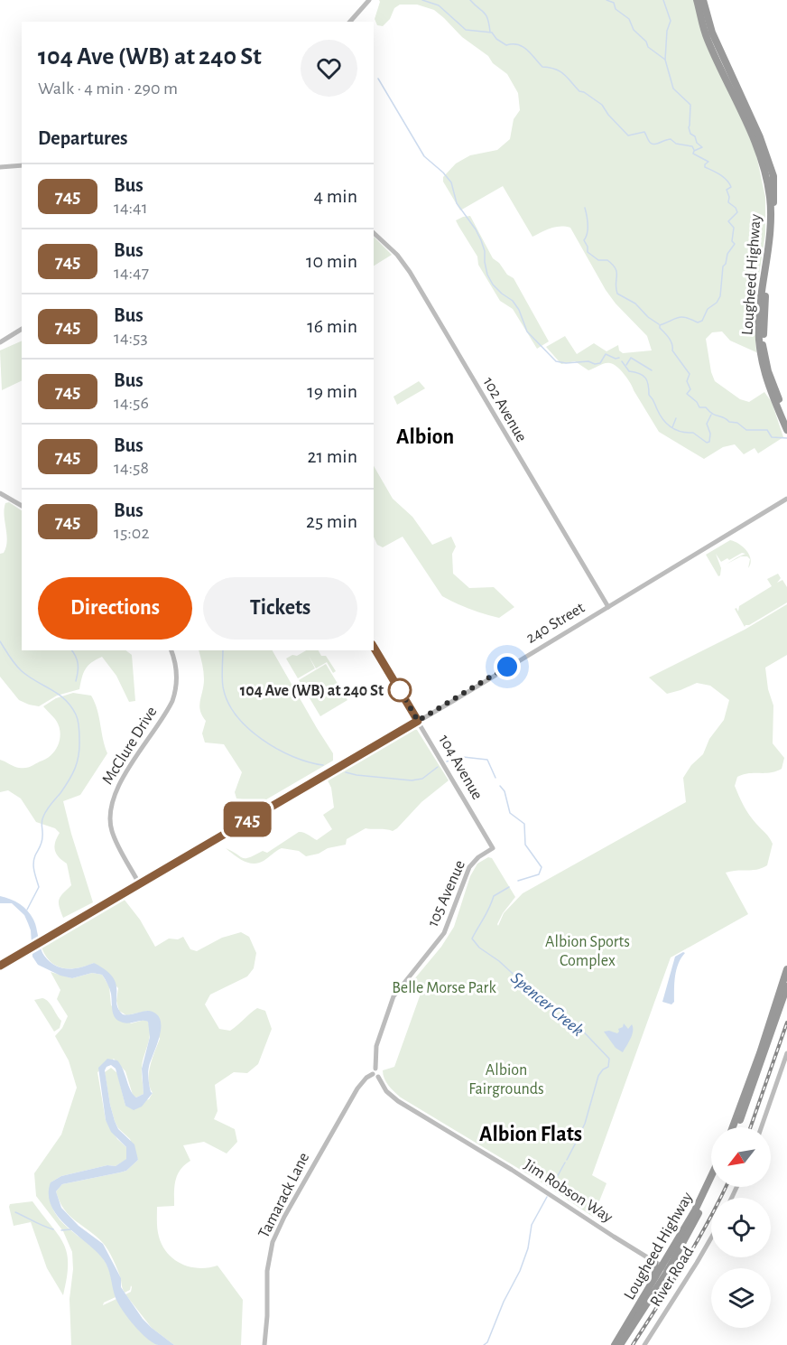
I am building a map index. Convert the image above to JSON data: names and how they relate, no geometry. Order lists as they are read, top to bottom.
{
  "streets": {
    "highway": ["Lougheed Highway"],
    "street": [
      "102 Avenue",
      "240 Street",
      "McClure Drive",
      "104 Avenue",
      "105 Avenue",
      "Jim Robson Way",
      "Tamarack Lane",
      "River Road"
    ]
  },
  "crossings": [
    ["Lougheed Highway", "Jim Robson Way"],
    ["102 Avenue", "240 Street"],
    ["240 Street", "McClure Drive"],
    ["240 Street", "104 Avenue"],
    ["104 Avenue", "105 Avenue"],
    ["105 Avenue", "Jim Robson Way"],
    ["105 Avenue", "Tamarack Lane"],
    ["Jim Robson Way", "Tamarack Lane"]
  ],
  "districts": ["Albion", "Albion Flats"],
  "water": ["Spencer Creek"],
  "parks": ["Albion Sports Complex", "Belle Morse Park", "Albion Fairgrounds"],
  "places": ["104 Ave (WB) at 240 St"],
  "lines": ["bus line 745"],
  "north": "bottom left",
  "page": {
    "on_map": "745",
    "heading": [
      ["104 Ave (WB) at 240 St", "Walk · 4 min · 290 m"],
      "Departures"
    ],
    "list": [
      {
        "mark": "745",
        "name": "Bus",
        "note": "14:41",
        "value": "4 min"
      },
      {
        "mark": "745",
        "name": "Bus",
        "note": "14:47",
        "value": "10 min"
      },
      {
        "mark": "745",
        "name": "Bus",
        "note": "14:53",
        "value": "16 min"
      },
      {
        "mark": "745",
        "name": "Bus",
        "note": "14:56",
        "value": "19 min"
      },
      {
        "mark": "745",
        "name": "Bus",
        "note": "14:58",
        "value": "21 min"
      },
      {
        "mark": "745",
        "name": "Bus",
        "note": "15:02",
        "value": "25 min"
      }
    ],
    "buttons": ["Directions", "Tickets"]
  }
}
